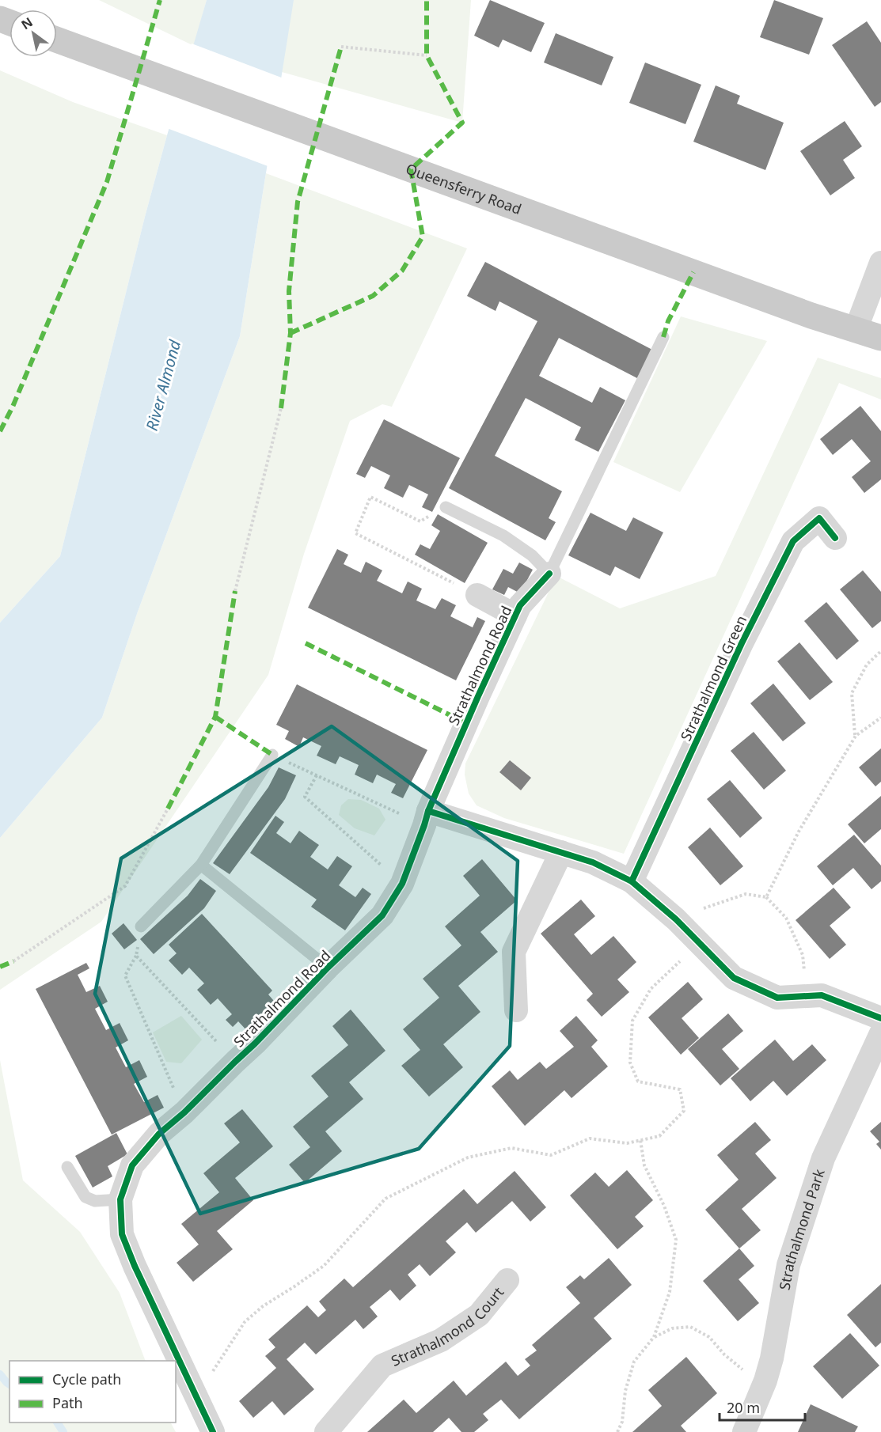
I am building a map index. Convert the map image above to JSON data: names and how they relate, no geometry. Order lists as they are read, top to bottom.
{
  "streets": {
    "main road": ["Queensferry Road"],
    "street": [
      "Strathalmond Road",
      "Strathalmond Green",
      "Strathalmond Park",
      "Strathalmond Court"
    ]
  },
  "water": ["River Almond"],
  "legend": ["Cycle path", "Path"],
  "scale_bar": "20 m",
  "north": "top left"
}
